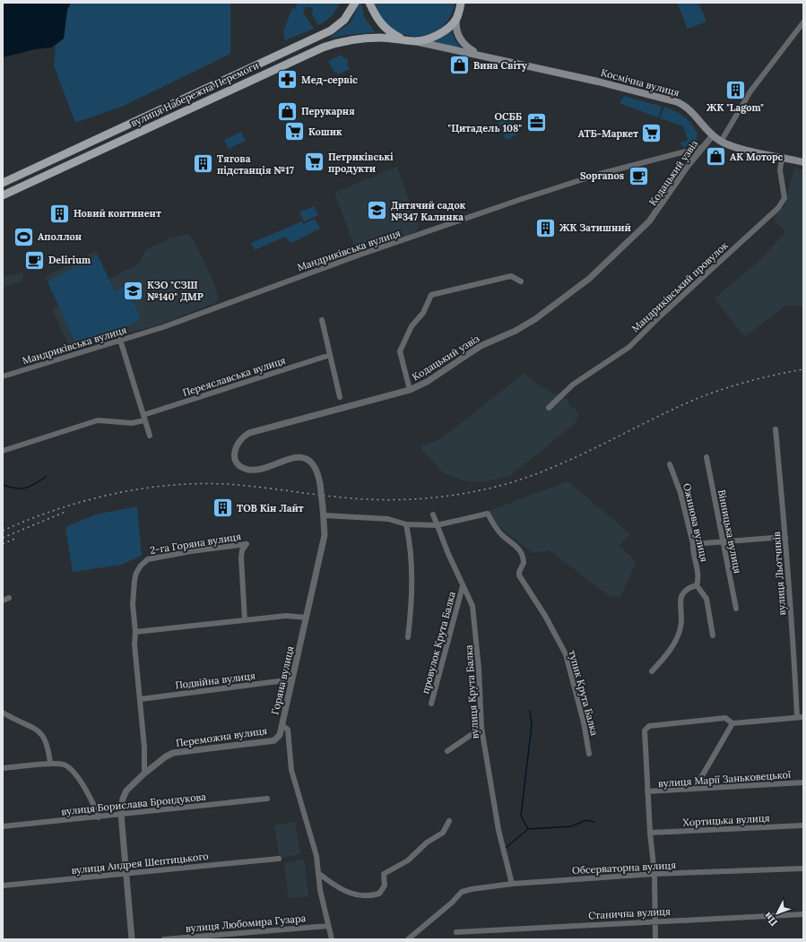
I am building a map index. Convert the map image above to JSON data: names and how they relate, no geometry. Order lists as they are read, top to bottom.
{
  "streets": {
    "main road": ["Космічна вулиця", "вулиця Набережна Перемоги"],
    "street": [
      "Кодацький узвіз",
      "Мандриківська вулиця",
      "Мандриківський провулок",
      "Переяславська вулиця",
      "Ожинова вулиця",
      "Вінницька вулиця",
      "2-га Горяна вулиця",
      "вулиця Льотчиків",
      "провулок Крута Балка",
      "Подвійна вулиця",
      "Горяна вулиця",
      "вулиця Крута Балка",
      "тупик Крута Балка",
      "Переможна вулиця",
      "вулиця Марії Заньковецької",
      "вулиця Борислава Брондукова",
      "Хортицька вулиця",
      "вулиця Андрея Шептицького",
      "Обсерваторна вулиця",
      "Станична вулиця",
      "вулиця Любомира Гузара"
    ]
  },
  "crossings": [
    ["Космічна вулиця", "вулиця Набережна Перемоги"],
    ["Космічна вулиця", "Кодацький узвіз"],
    ["Космічна вулиця", "Мандриківський провулок"],
    ["Кодацький узвіз", "Мандриківська вулиця"],
    ["Кодацький узвіз", "Горяна вулиця"],
    ["2-га Горяна вулиця", "Подвійна вулиця"],
    ["2-га Горяна вулиця", "Переможна вулиця"],
    ["провулок Крута Балка", "вулиця Крута Балка"],
    ["Подвійна вулиця", "Горяна вулиця"],
    ["Горяна вулиця", "Переможна вулиця"],
    ["Горяна вулиця", "вулиця Любомира Гузара"],
    ["вулиця Крута Балка", "тупик Крута Балка"],
    ["вулиця Крута Балка", "Обсерваторна вулиця"],
    ["Переможна вулиця", "вулиця Борислава Брондукова"],
    ["Переможна вулиця", "вулиця Андрея Шептицького"]
  ],
  "places": {
    "shop": ["Вина Світу", "Перукарня", "АК Моторс"],
    "pharmacy": ["Мед-сервіс"],
    "building": [
      "ЖК \"Lagom\"",
      "Тягова пiдстанцiя №17",
      "Новий континент",
      "ЖК Затишний",
      "ТОВ Кін Лайт"
    ],
    "office": ["ОСББ \"Цитадель 108\""],
    "supermarket": ["Кошик", "АТБ-Маркет", "Петриківські продукти"],
    "cafe": ["Sopranos", "Delirium"],
    "school or university": ["Дитячий садок №347 Калинка", "КЗО \"СЗШ №140\" ДМР"],
    "sports": ["Аполлон"]
  },
  "north": "bottom left"
}
